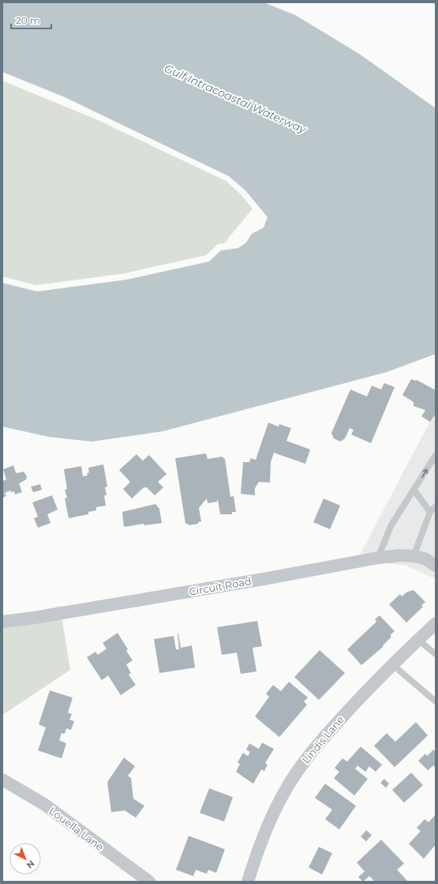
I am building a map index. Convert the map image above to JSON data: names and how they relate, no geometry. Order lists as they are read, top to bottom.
{
  "streets": {
    "street": ["Circuit Road", "Lindis Lane", "Louella Lane"]
  },
  "water": ["Gulf Intracoastal Waterway"],
  "scale_bar": "20 m",
  "north": "bottom right"
}
